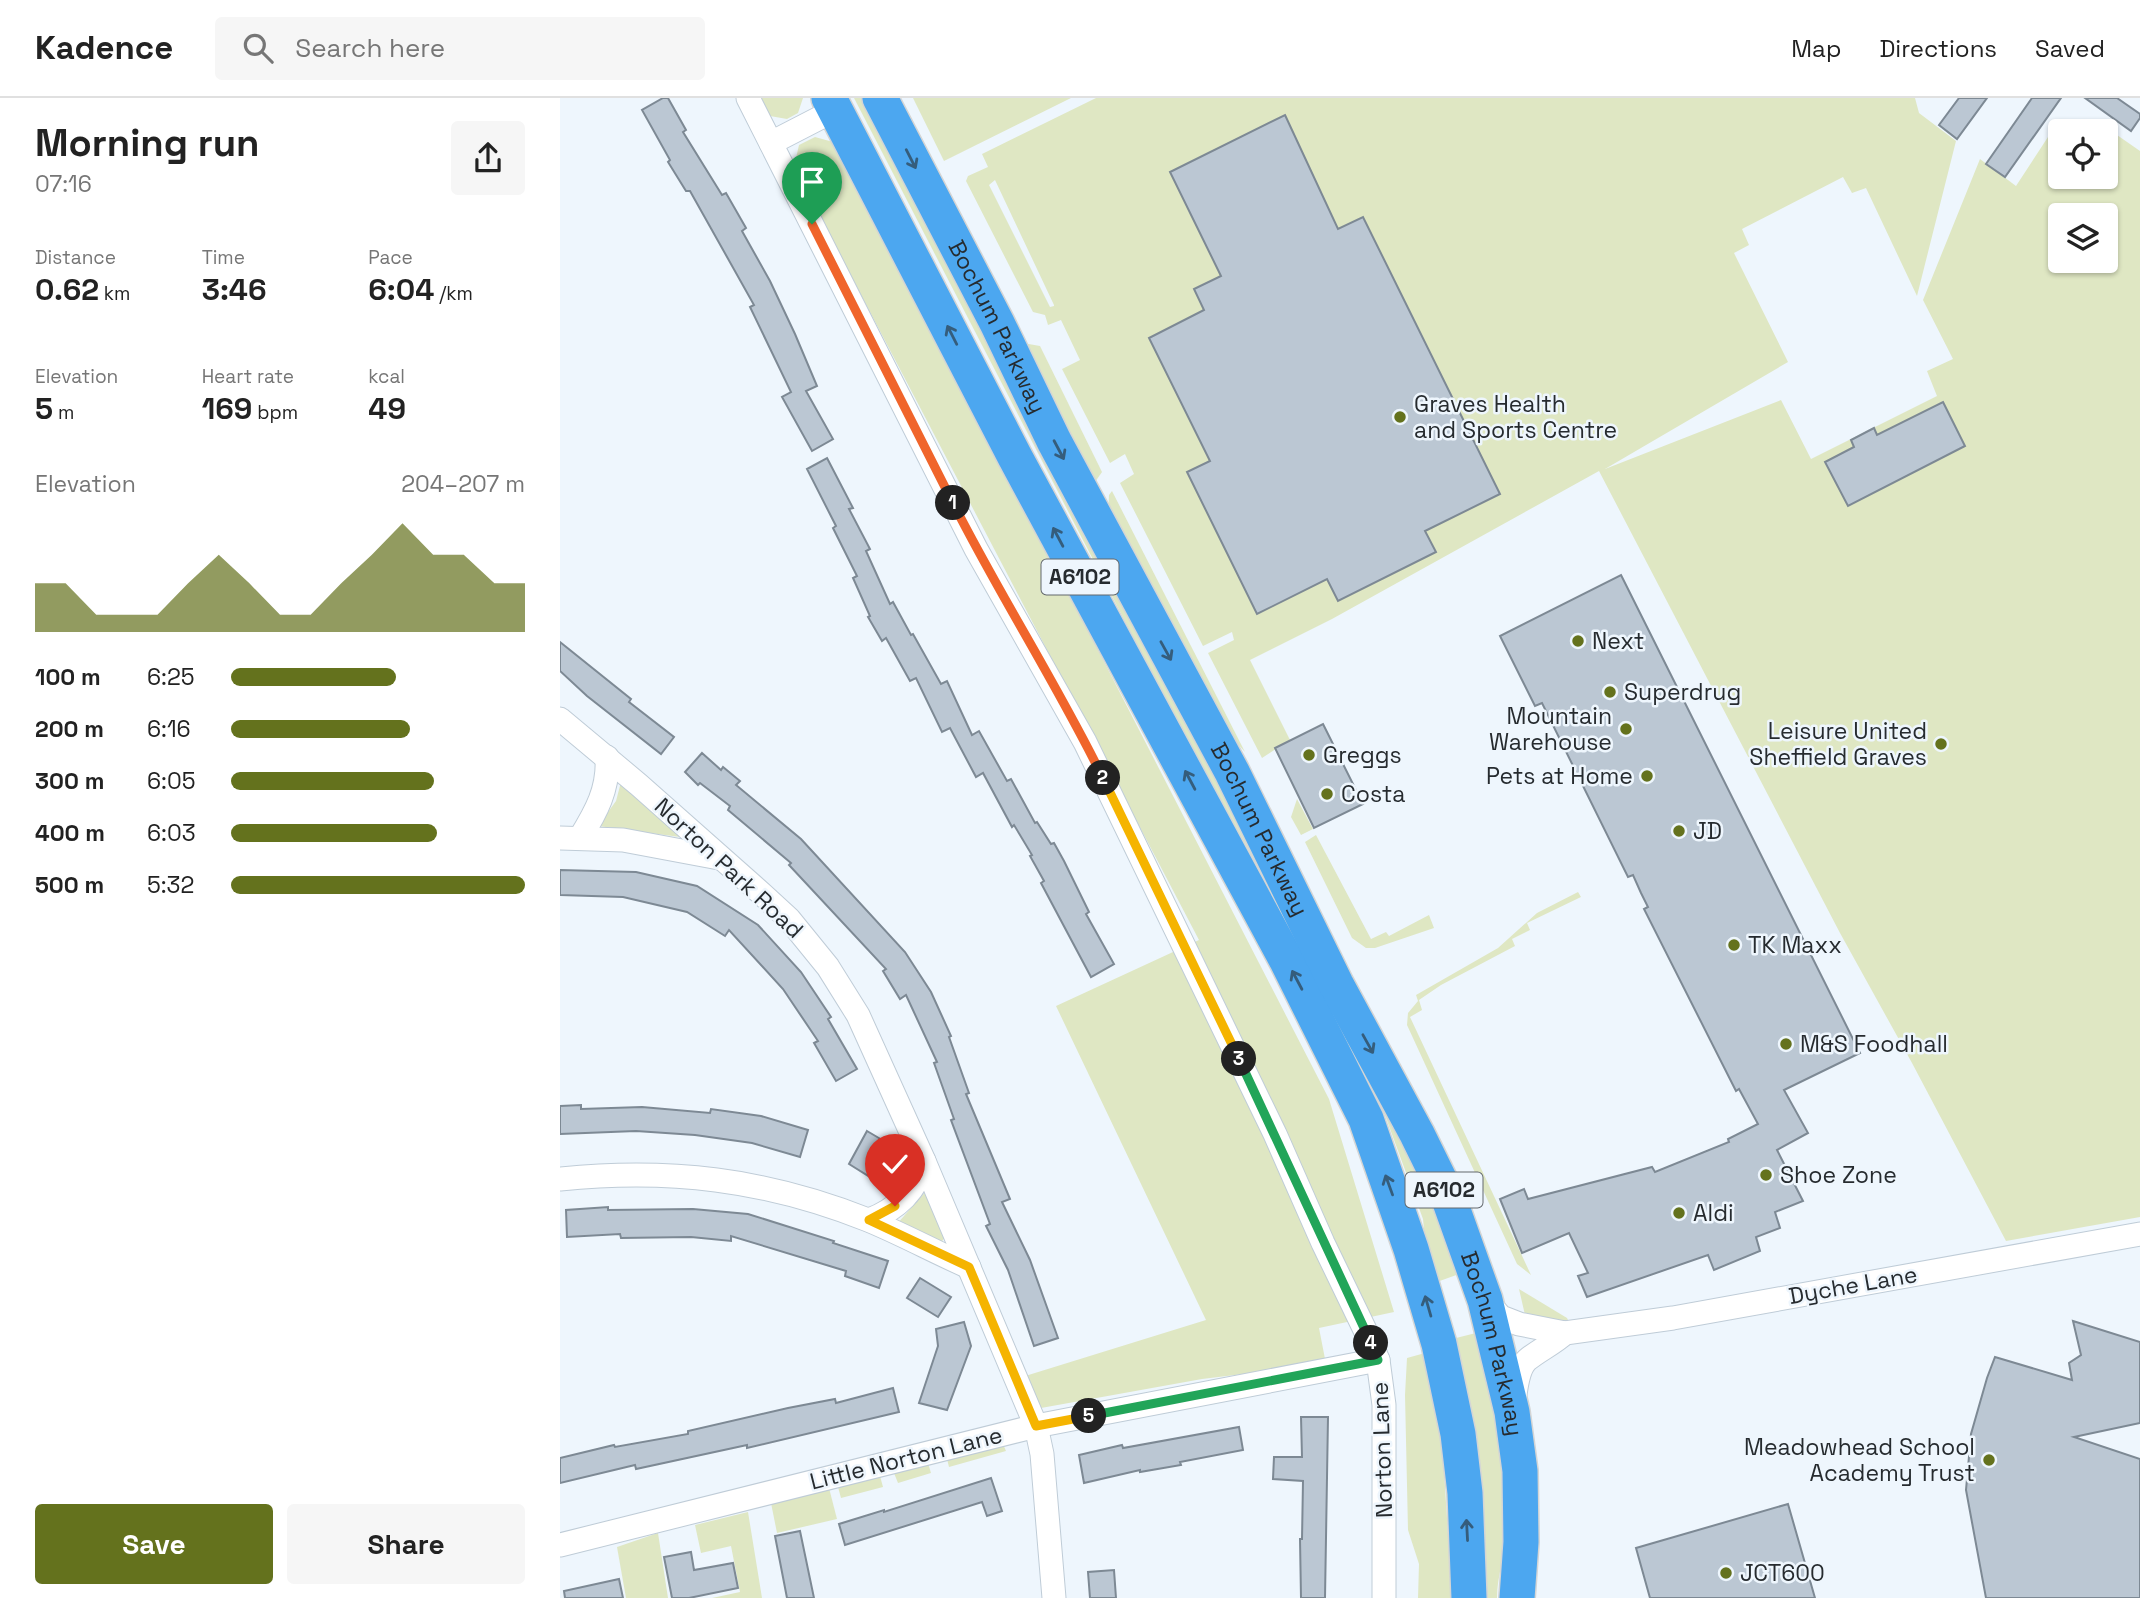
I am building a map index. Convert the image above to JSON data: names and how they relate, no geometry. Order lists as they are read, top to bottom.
{
  "streets": {
    "highway": ["Bochum Parkway", "A6102"],
    "street": [
      "Norton Park Road",
      "Dyche Lane",
      "Norton Lane",
      "Little Norton Lane"
    ]
  },
  "crossings": [
    ["Bochum Parkway", "Dyche Lane"],
    ["Norton Park Road", "Little Norton Lane"],
    ["Norton Lane", "Little Norton Lane"]
  ],
  "places": [
    "Graves Health and Sports Centre",
    "Next",
    "Superdrug",
    "Mountain Warehouse",
    "Leisure United Sheffield Graves",
    "Greggs",
    "Pets at Home",
    "Costa",
    "JD",
    "TK Maxx",
    "M&S Foodhall",
    "Shoe Zone",
    "Aldi",
    "Meadowhead School Academy Trust",
    "JCT600"
  ],
  "page": {
    "header": "Kadence",
    "search": "Search here",
    "nav": ["Map", "Directions", "Saved"],
    "heading": ["Morning run", "07:16"],
    "stats": [
      ["Distance", "0.62 km"],
      ["Time", "3:46"],
      ["Pace", "6:04 /km"],
      ["Elevation", "5 m"],
      ["Heart rate", "169 bpm"],
      ["kcal", "49"]
    ],
    "chart": ["Elevation", "204–207 m"],
    "pins": [
      "1",
      "2",
      "3",
      "4",
      "5"
    ],
    "list": [
      {
        "name": "100 m",
        "note": "6:25"
      },
      {
        "name": "200 m",
        "note": "6:16"
      },
      {
        "name": "300 m",
        "note": "6:05"
      },
      {
        "name": "400 m",
        "note": "6:03"
      },
      {
        "name": "500 m",
        "note": "5:32"
      }
    ],
    "buttons": ["Save", "Share"]
  }
}
